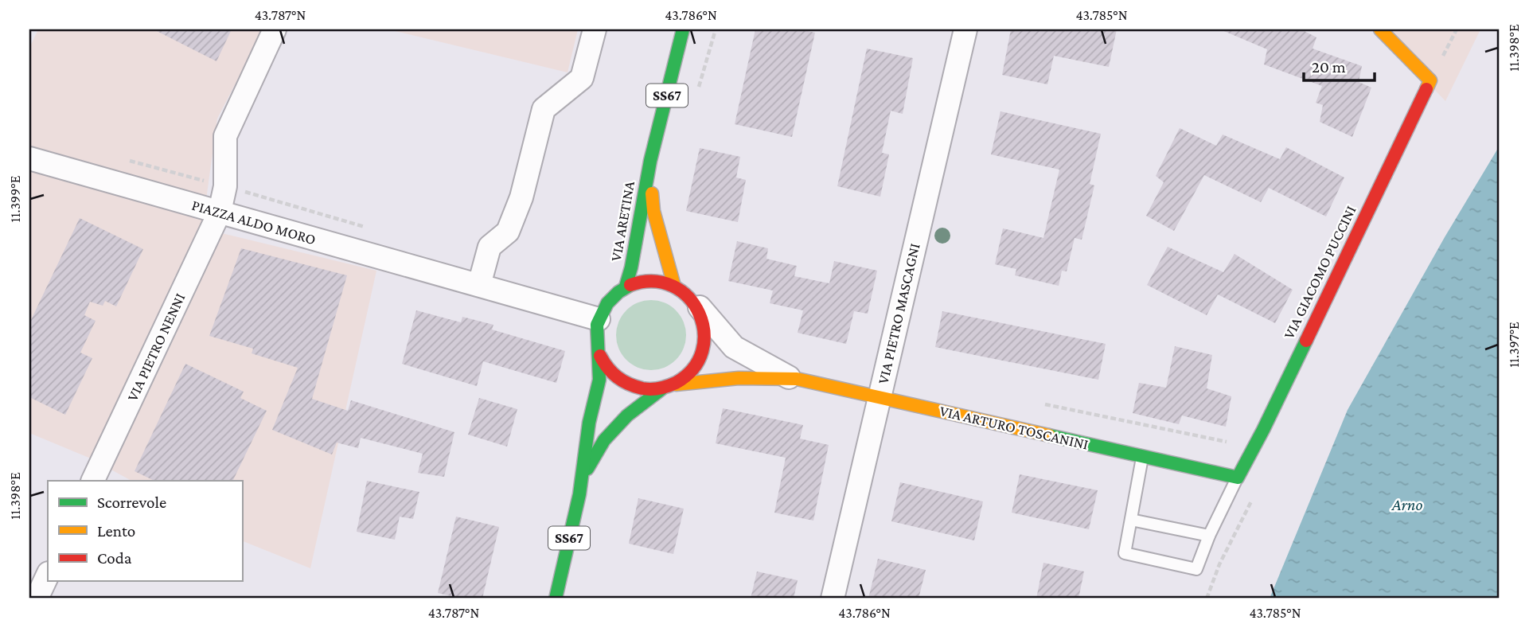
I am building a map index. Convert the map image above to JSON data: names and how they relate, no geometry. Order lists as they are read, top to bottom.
{
  "streets": {
    "main road": [
      "SS67",
      "VIA ARETINA",
      "VIA GIACOMO PUCCINI",
      "VIA ARTURO TOSCANINI"
    ],
    "street": ["PIAZZA ALDO MORO", "VIA PIETRO MASCAGNI", "VIA PIETRO NENNI"]
  },
  "crossings": [
    ["SS67", "VIA ARETINA"],
    ["SS67", "PIAZZA ALDO MORO"],
    ["SS67", "VIA ARTURO TOSCANINI"],
    ["VIA ARETINA", "PIAZZA ALDO MORO"],
    ["VIA ARETINA", "VIA ARTURO TOSCANINI"],
    ["PIAZZA ALDO MORO", "VIA PIETRO NENNI"],
    ["PIAZZA ALDO MORO", "VIA ARTURO TOSCANINI"],
    ["VIA GIACOMO PUCCINI", "VIA ARTURO TOSCANINI"],
    ["VIA PIETRO MASCAGNI", "VIA ARTURO TOSCANINI"]
  ],
  "water": ["Arno"],
  "legend": ["Scorrevole", "Lento", "Coda"],
  "scale_bar": "20 m",
  "coordinates": [
    "43.787°N",
    "43.786°N",
    "43.785°N",
    "11.398°E",
    "11.399°E",
    "11.397°E"
  ]
}
